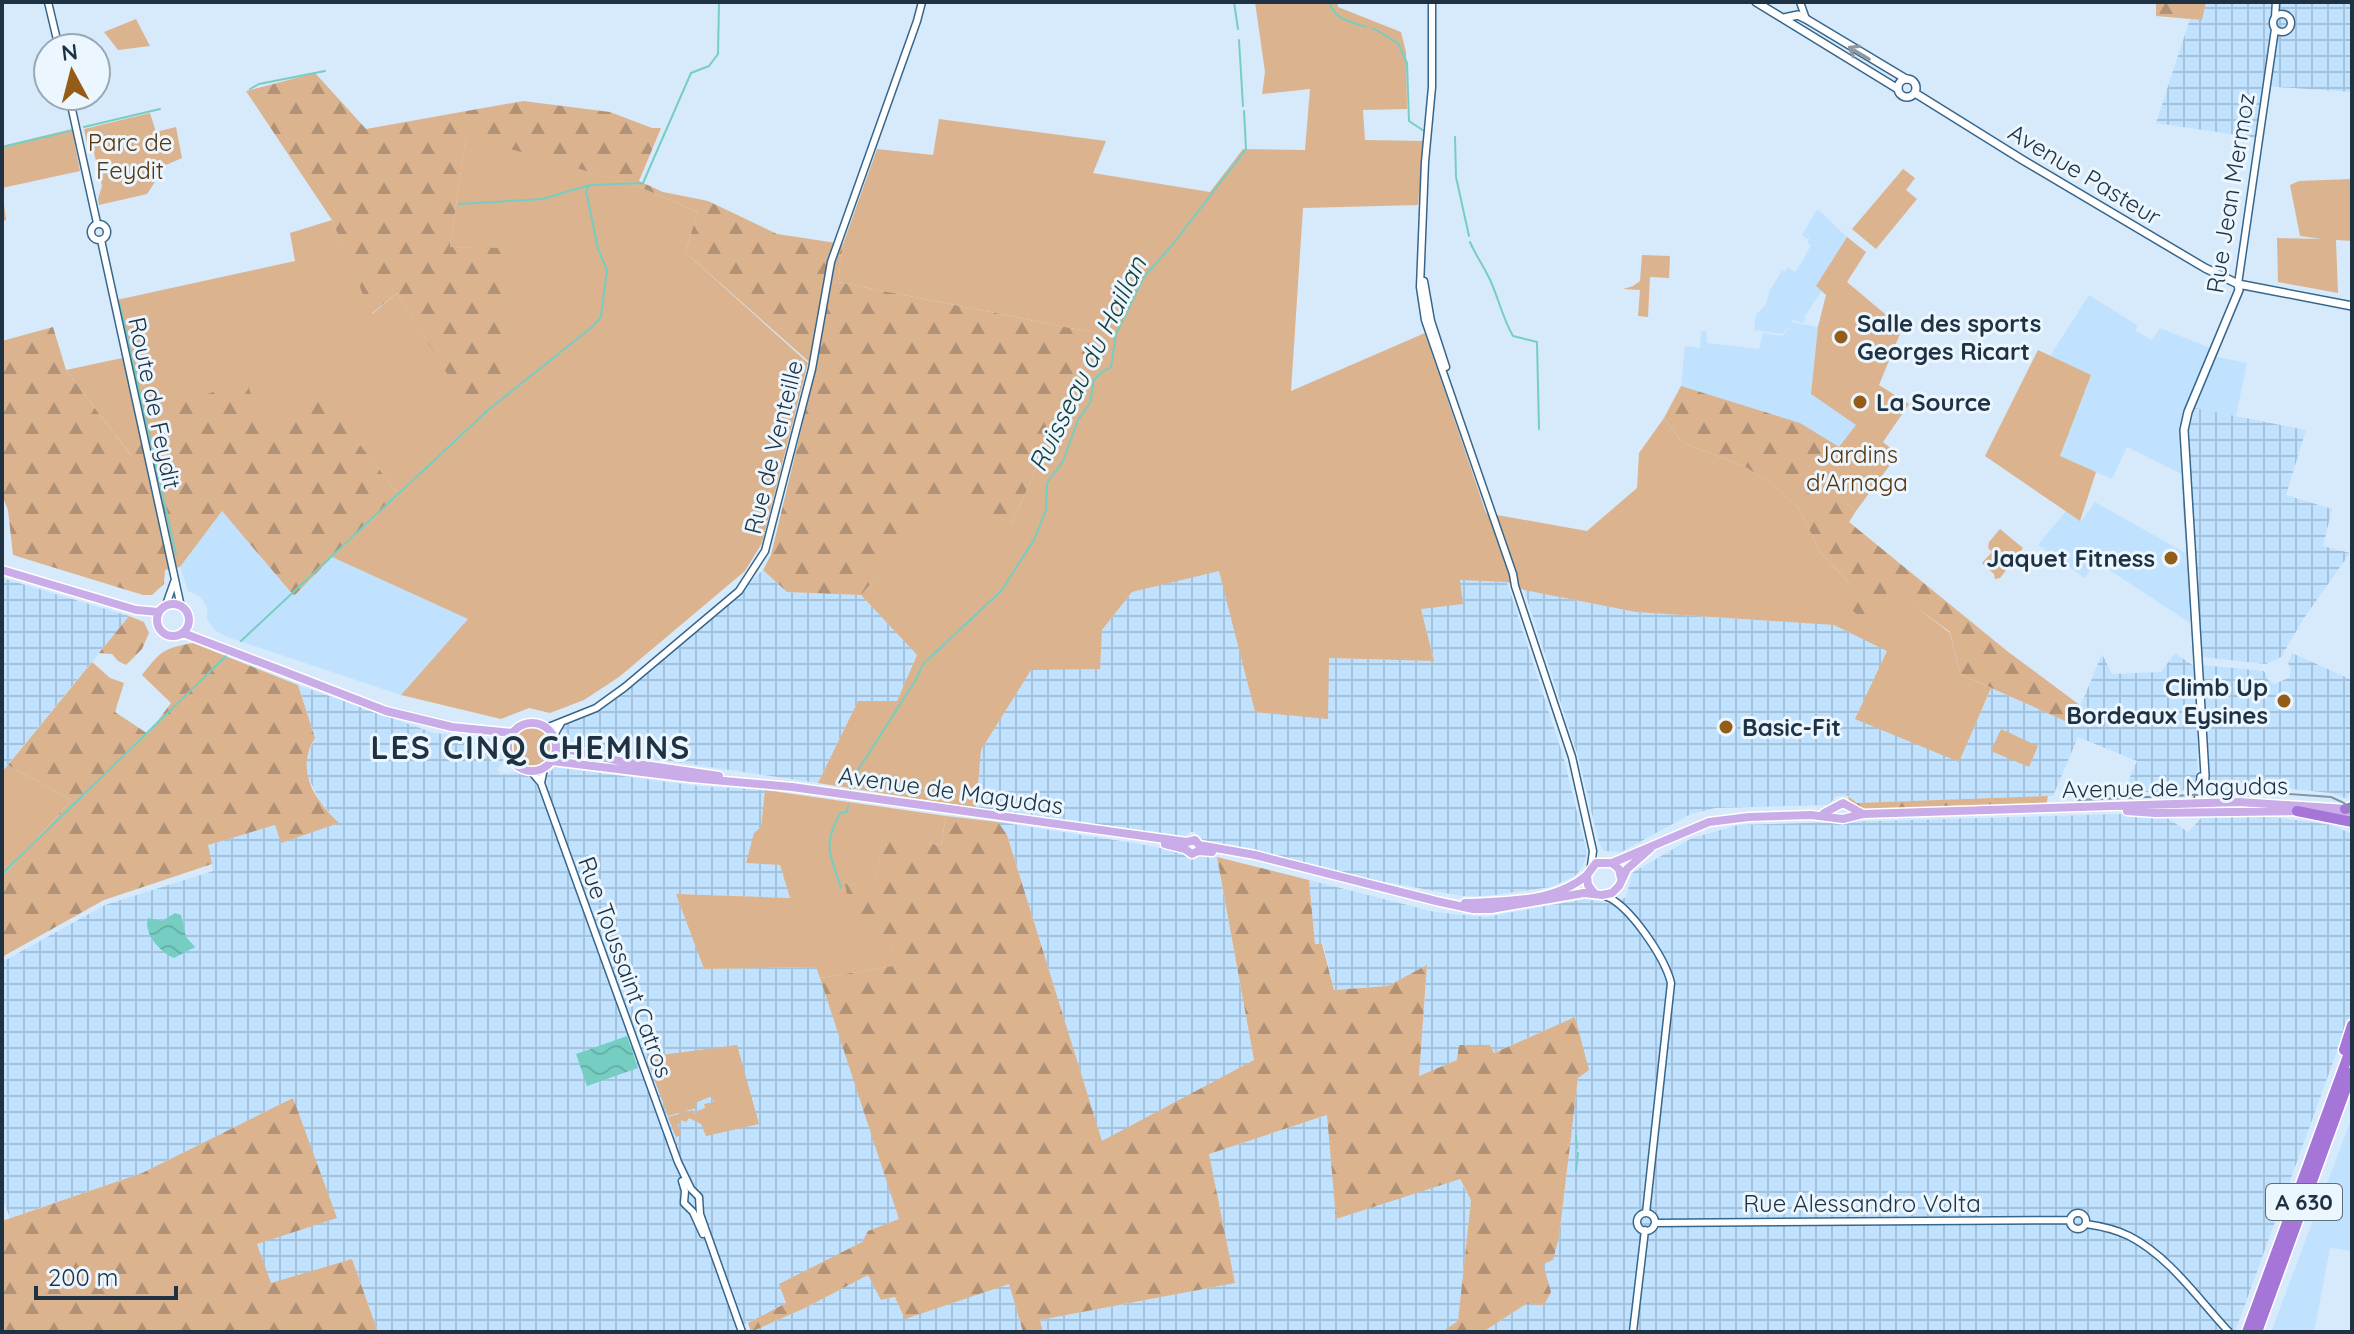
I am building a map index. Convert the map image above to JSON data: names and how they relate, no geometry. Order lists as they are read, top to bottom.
{
  "streets": {
    "highway": ["A 630"],
    "main road": ["Avenue Pasteur", "Rue Jean Mermoz", "Avenue de Magudas"],
    "street": [
      "Route de Feydit",
      "Rue de Venteille",
      "Rue Toussaint Catros",
      "Rue Alessandro Volta"
    ]
  },
  "crossings": [
    ["Avenue Pasteur", "Rue Jean Mermoz"],
    ["Rue Jean Mermoz", "Avenue de Magudas"],
    ["Rue de Venteille", "Avenue de Magudas"],
    ["Rue de Venteille", "Rue Toussaint Catros"],
    ["Avenue de Magudas", "Rue Toussaint Catros"]
  ],
  "districts": ["LES CINQ CHEMINS"],
  "water": ["Ruisseau du Haillan"],
  "parks": ["Parc de Feydit", "Jardins d'Arnaga"],
  "places": [
    "Salle des sports Georges Ricart",
    "La Source",
    "Jaquet Fitness",
    "Climb Up Bordeaux Eysines",
    "Basic-Fit"
  ],
  "scale_bar": "200 m",
  "north": "top"
}
